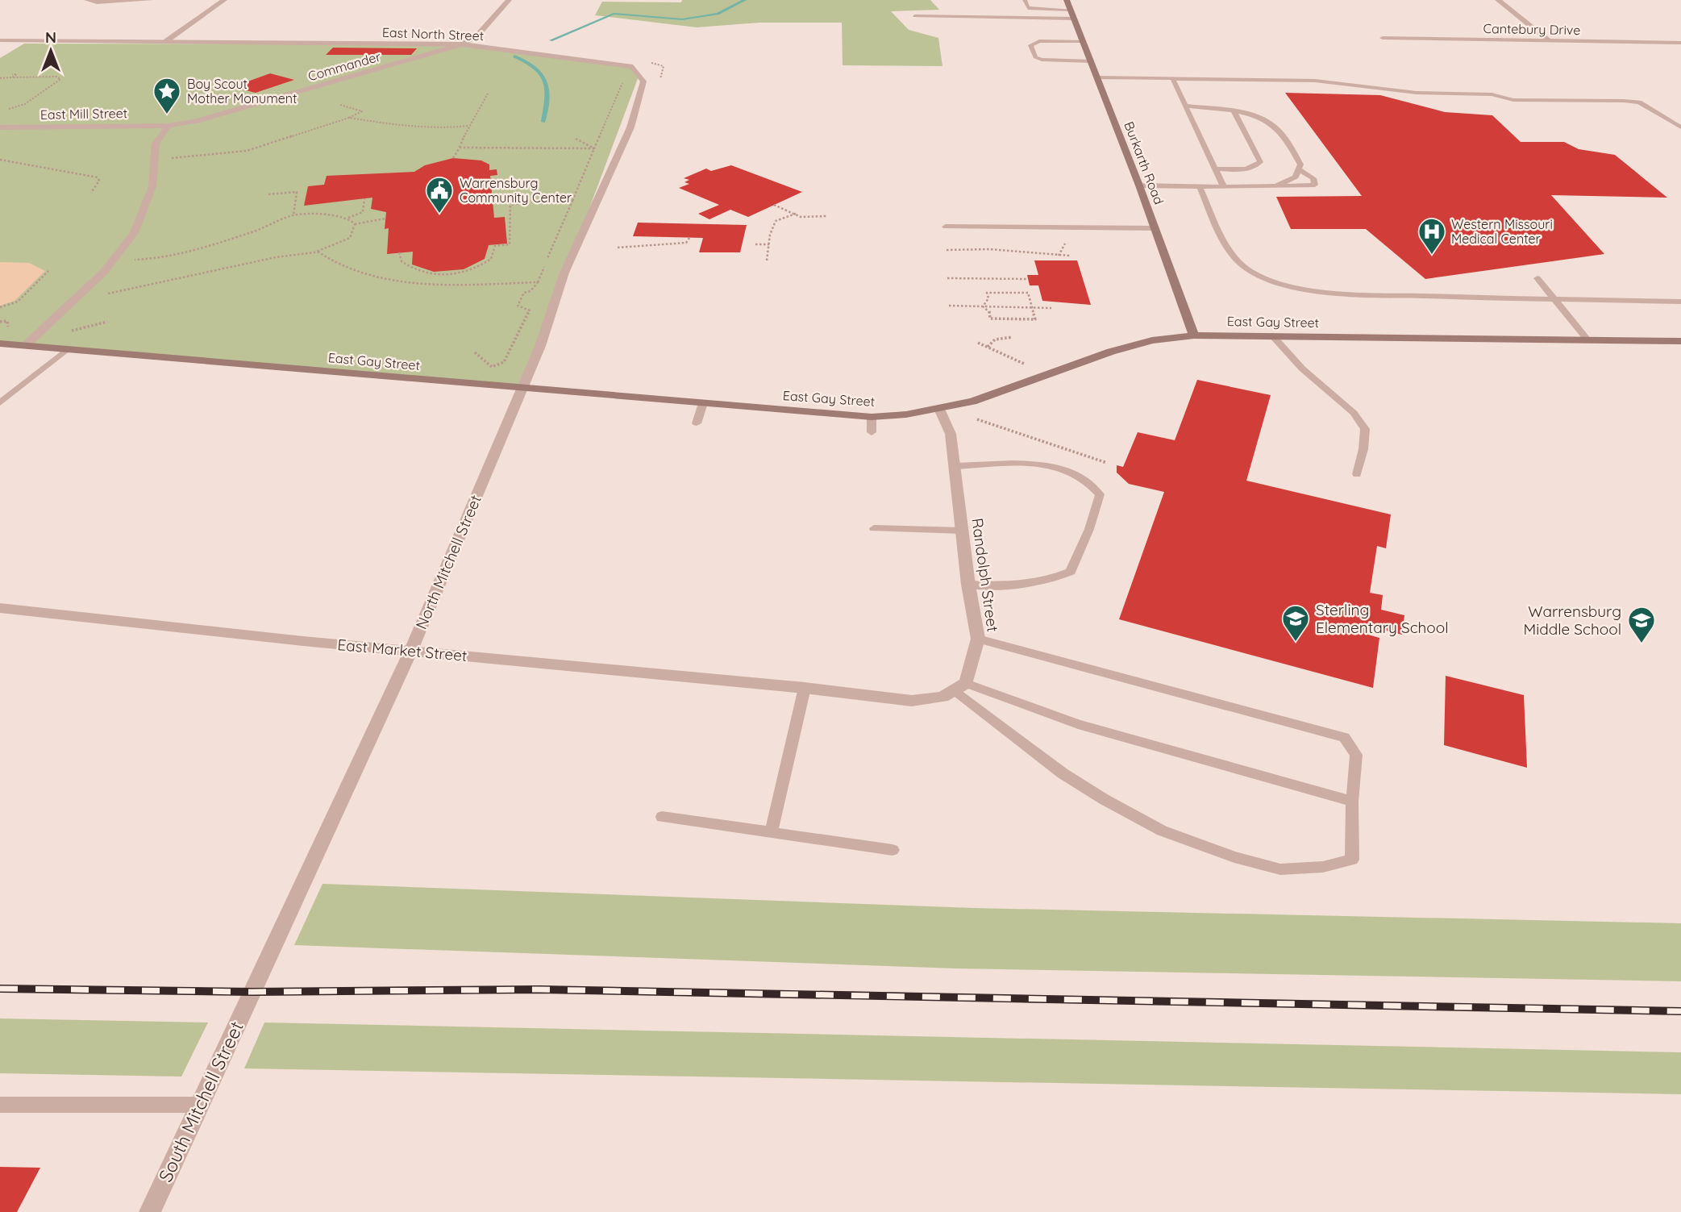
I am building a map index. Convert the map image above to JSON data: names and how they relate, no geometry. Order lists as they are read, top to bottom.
{
  "streets": {
    "main road": ["Burkarth Road", "East Gay Street"],
    "street": [
      "Cantebury Drive",
      "East North Street",
      "Commander",
      "East Mill Street",
      "North Mitchell Street",
      "Randolph Street",
      "East Market Street",
      "South Mitchell Street"
    ]
  },
  "crossings": [
    ["East North Street", "Commander"],
    ["East North Street", "North Mitchell Street"],
    ["Commander", "East Mill Street"],
    ["Burkarth Road", "East Gay Street"],
    ["East Gay Street", "North Mitchell Street"],
    ["East Gay Street", "Randolph Street"],
    ["North Mitchell Street", "East Market Street"],
    ["North Mitchell Street", "South Mitchell Street"]
  ],
  "places": {
    "place": ["Boy Scout Mother Monument"],
    "public building": ["Warrensburg Community Center"],
    "hospital": ["Western Missouri Medical Center"],
    "school or university": ["Sterling Elementary School", "Warrensburg Middle School"]
  },
  "north": "top"
}
